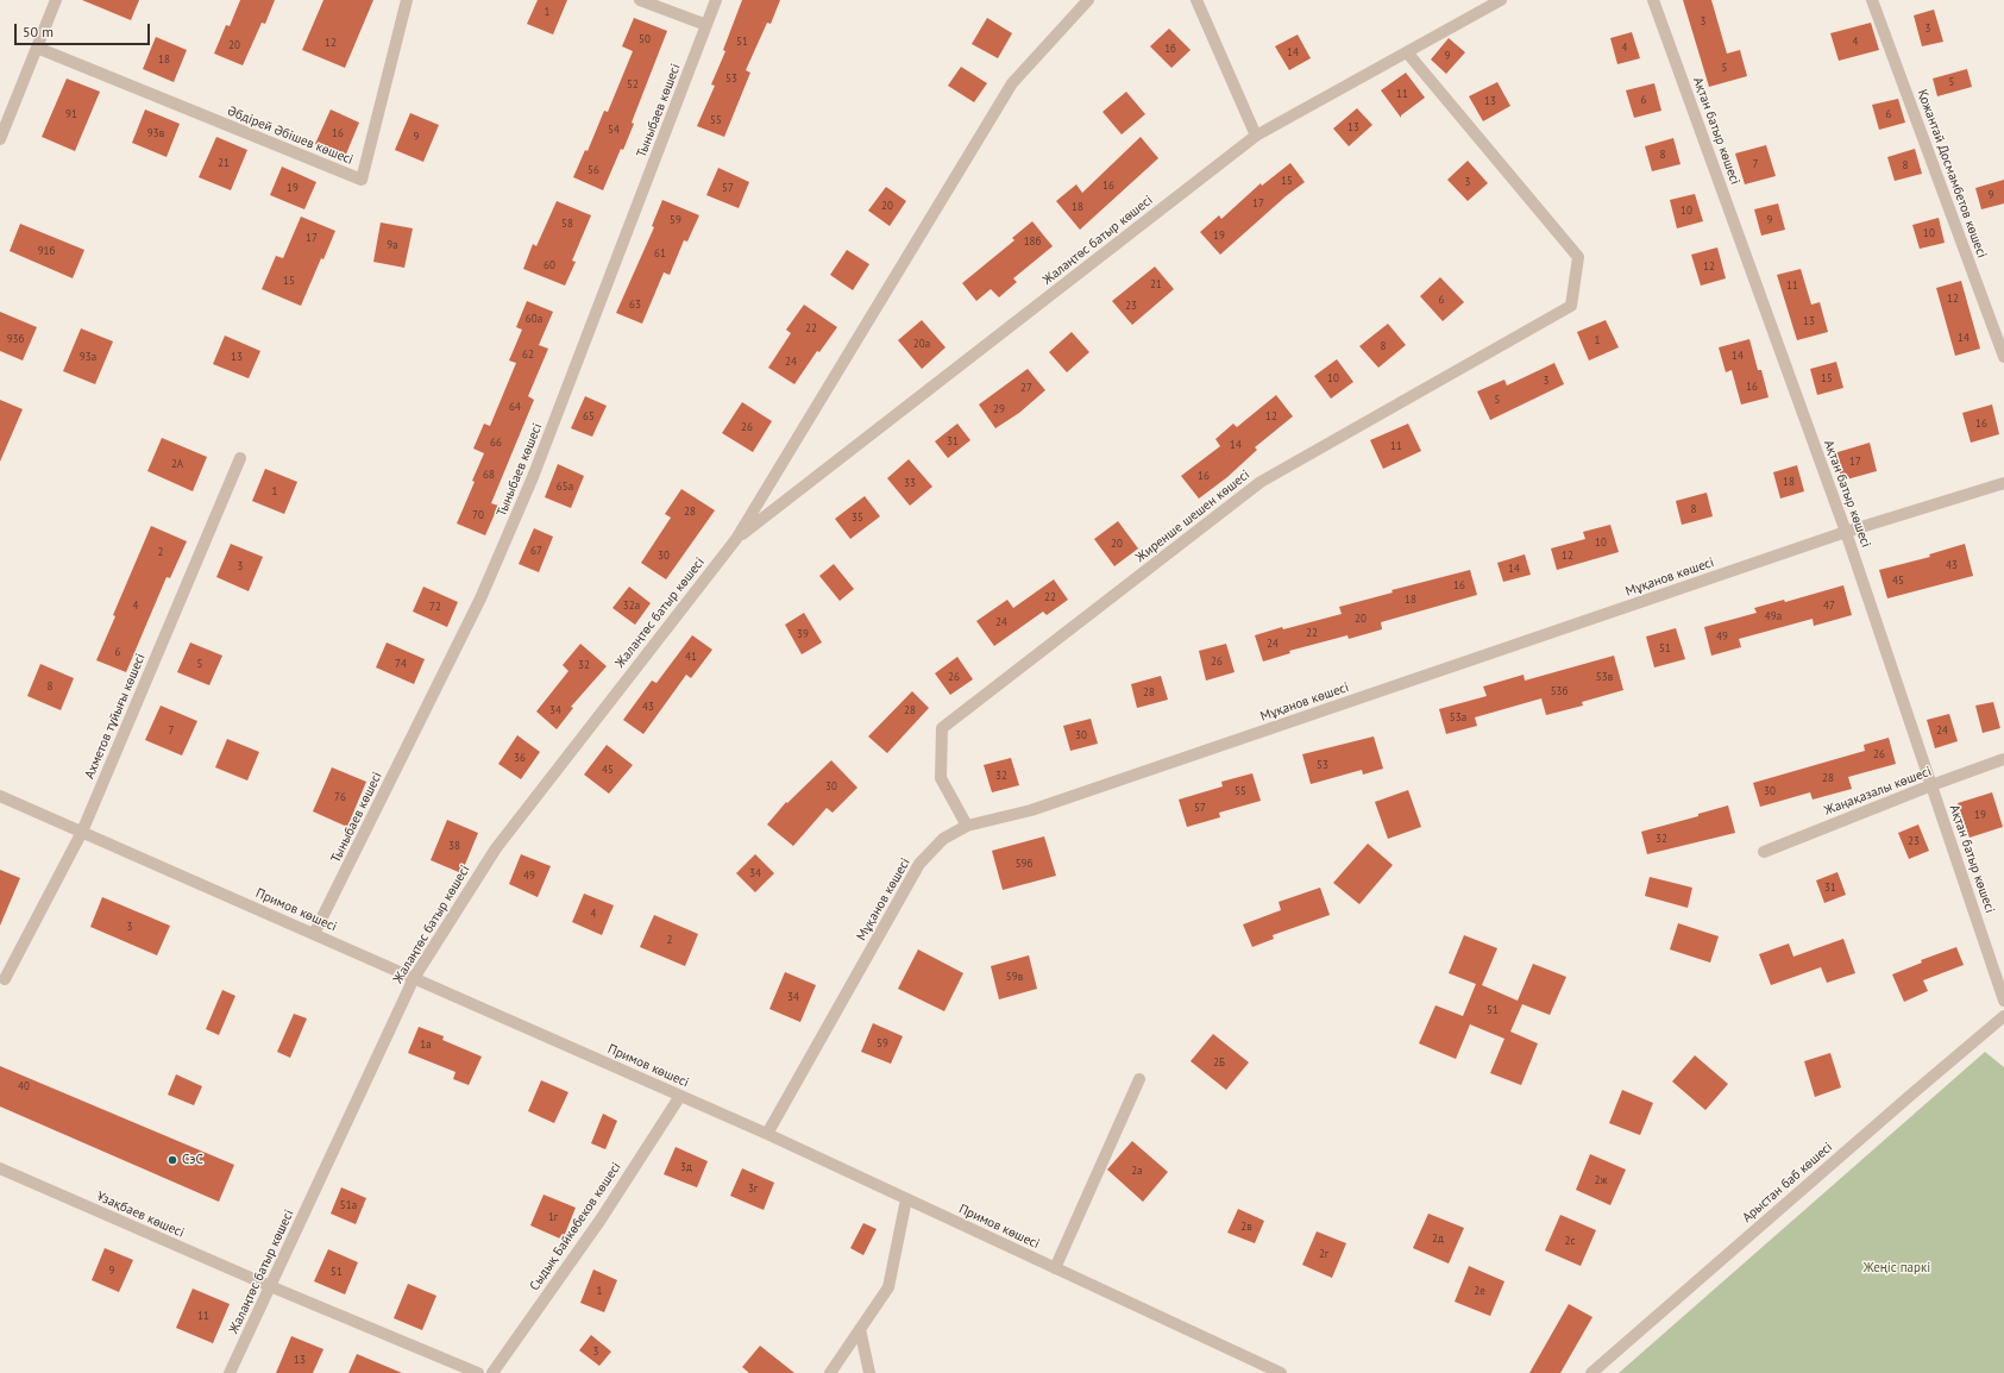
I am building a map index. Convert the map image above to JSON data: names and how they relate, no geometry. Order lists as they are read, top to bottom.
{
  "streets": {
    "street": [
      "Тыныбаев көшесі",
      "Ақтан батыр көшесі",
      "Әбдірей Әбішев көшесі",
      "Қожантай Досмамбетов көшесі",
      "Жалаңтөс батыр көшесі",
      "Жиренше шешен көшесі",
      "Мұқанов көшесі",
      "Ахметов тұйығы көшесі",
      "Жаңақазалы көшесі",
      "Примов көшесі",
      "Арыстан баб көшесі",
      "Ұзақбаев көшесі",
      "Сыдық Байкөбеков көшесі"
    ]
  },
  "crossings": [
    ["Тыныбаев көшесі", "Примов көшесі"],
    ["Ақтан батыр көшесі", "Мұқанов көшесі"],
    ["Ақтан батыр көшесі", "Жаңақазалы көшесі"],
    ["Жалаңтөс батыр көшесі", "Жиренше шешен көшесі"],
    ["Жалаңтөс батыр көшесі", "Примов көшесі"],
    ["Жалаңтөс батыр көшесі", "Ұзақбаев көшесі"],
    ["Жиренше шешен көшесі", "Мұқанов көшесі"],
    ["Мұқанов көшесі", "Примов көшесі"],
    ["Ахметов тұйығы көшесі", "Примов көшесі"],
    ["Примов көшесі", "Сыдық Байкөбеков көшесі"]
  ],
  "parks": ["Жеңіс паркі"],
  "places": ["СэС"],
  "house_numbers": [
    "1",
    "3",
    "3",
    "50",
    "51",
    "4",
    "12",
    "20",
    "4",
    "1б",
    "14",
    "9",
    "18",
    "5",
    "53",
    "5",
    "52",
    "11",
    "6",
    "13",
    "91",
    "6",
    "55",
    "13",
    "54",
    "93в",
    "16",
    "9",
    "8",
    "21",
    "7",
    "8",
    "56",
    "15",
    "3",
    "16",
    "19",
    "57",
    "9",
    "17",
    "20",
    "18",
    "10",
    "59",
    "9",
    "58",
    "10",
    "19",
    "17",
    "18б",
    "9а",
    "91б",
    "61",
    "60",
    "12",
    "15",
    "21",
    "11",
    "12",
    "6",
    "63",
    "23",
    "60а",
    "13",
    "22",
    "14",
    "93б",
    "1",
    "20а",
    "8",
    "62",
    "14",
    "93а",
    "13",
    "24",
    "10",
    "15",
    "3",
    "16",
    "27",
    "5",
    "64",
    "29",
    "65",
    "12",
    "16",
    "26",
    "31",
    "66",
    "14",
    "11",
    "17",
    "2А",
    "68",
    "16",
    "18",
    "33",
    "65а",
    "1",
    "8",
    "28",
    "70",
    "35",
    "10",
    "20",
    "67",
    "2",
    "30",
    "12",
    "43",
    "3",
    "14",
    "45",
    "16",
    "22",
    "18",
    "4",
    "32а",
    "47",
    "72",
    "49а",
    "20",
    "24",
    "22",
    "39",
    "49",
    "24",
    "51",
    "6",
    "41",
    "26",
    "5",
    "74",
    "32",
    "26",
    "53в",
    "8",
    "53б",
    "28",
    "43",
    "34",
    "28",
    "53а",
    "7",
    "24",
    "30",
    "26",
    "36",
    "53",
    "45",
    "32",
    "28",
    "30",
    "55",
    "30",
    "76",
    "57",
    "19",
    "32",
    "23",
    "38",
    "59б",
    "34",
    "49",
    "31",
    "4",
    "3",
    "2",
    "59в",
    "34",
    "51",
    "59",
    "1а",
    "2Б",
    "40",
    "3д",
    "2а",
    "2ж",
    "3г",
    "51а",
    "1г",
    "2в",
    "2д",
    "2с",
    "2г",
    "9",
    "51",
    "1",
    "2е",
    "11",
    "3",
    "13"
  ],
  "scale_bar": "50 m"
}
